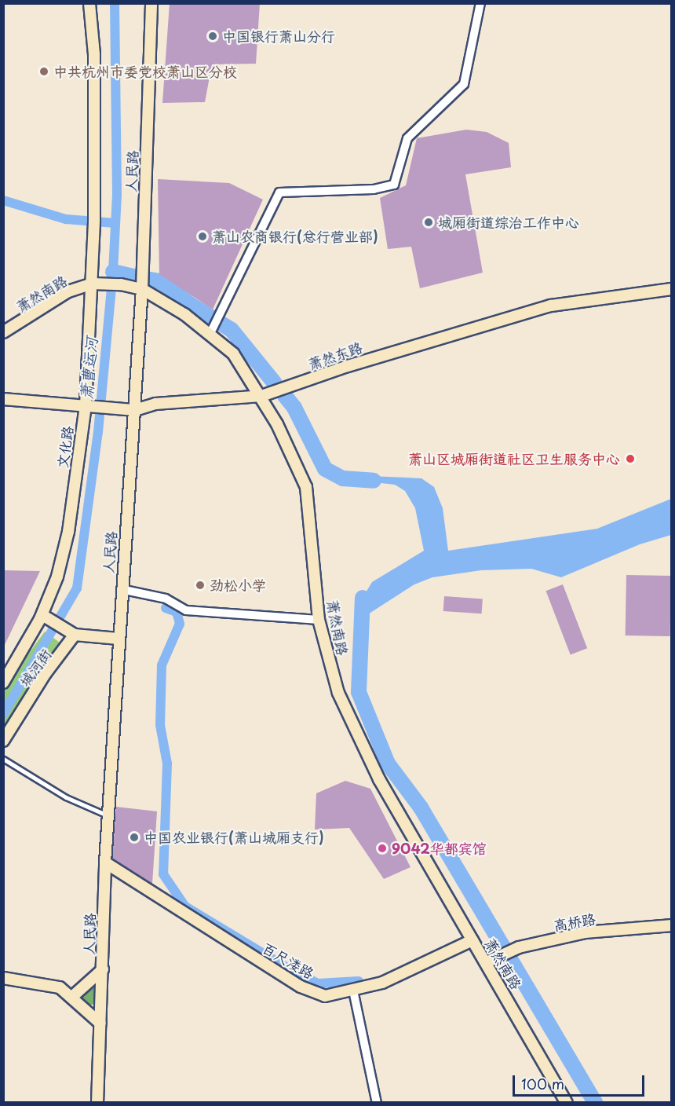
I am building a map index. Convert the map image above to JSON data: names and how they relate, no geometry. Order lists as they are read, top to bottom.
{
  "streets": {
    "street": [
      "人民路",
      "萧然南路",
      "萧然东路",
      "文化路",
      "城河街",
      "高桥路",
      "百尺溇路"
    ]
  },
  "crossings": [
    ["人民路", "萧然南路"],
    ["人民路", "萧然东路"],
    ["人民路", "百尺溇路"],
    ["萧然南路", "萧然东路"],
    ["萧然南路", "文化路"],
    ["萧然南路", "高桥路"],
    ["萧然南路", "百尺溇路"],
    ["萧然东路", "文化路"]
  ],
  "water": ["萧曹运河"],
  "places": [
    "中国银行萧山分行",
    "中共杭州市委党校萧山区分校",
    "城厢街道综治工作中心",
    "萧山农商银行(总行营业部)",
    "萧山区城厢街道社区卫生服务中心",
    "劲松小学",
    "中国农业银行(萧山城厢支行)",
    "9042华都宾馆"
  ],
  "scale_bar": "100 m"
}
